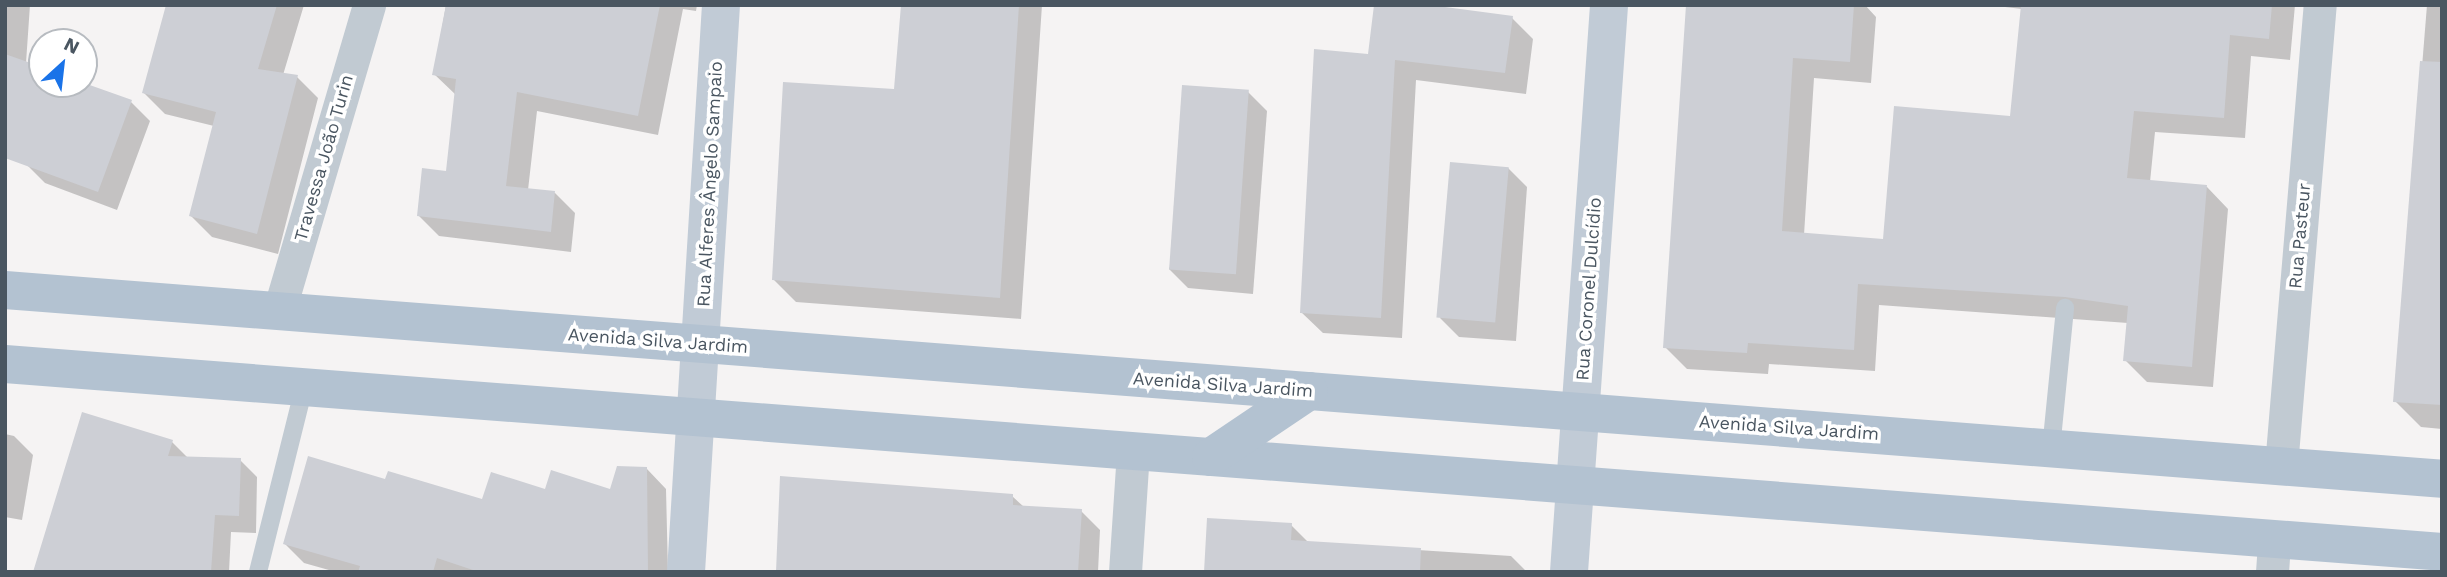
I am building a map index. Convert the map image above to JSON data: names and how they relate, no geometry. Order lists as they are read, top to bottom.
{
  "streets": {
    "main road": ["Rua Alferes Ângelo Sampaio", "Rua Coronel Dulcídio", "Avenida Silva Jardim"],
    "street": ["Travessa João Turin", "Rua Pasteur"]
  },
  "crossings": [
    ["Travessa João Turin", "Avenida Silva Jardim"],
    ["Rua Alferes Ângelo Sampaio", "Avenida Silva Jardim"],
    ["Rua Pasteur", "Avenida Silva Jardim"],
    ["Rua Coronel Dulcídio", "Avenida Silva Jardim"]
  ],
  "north": "top right"
}
